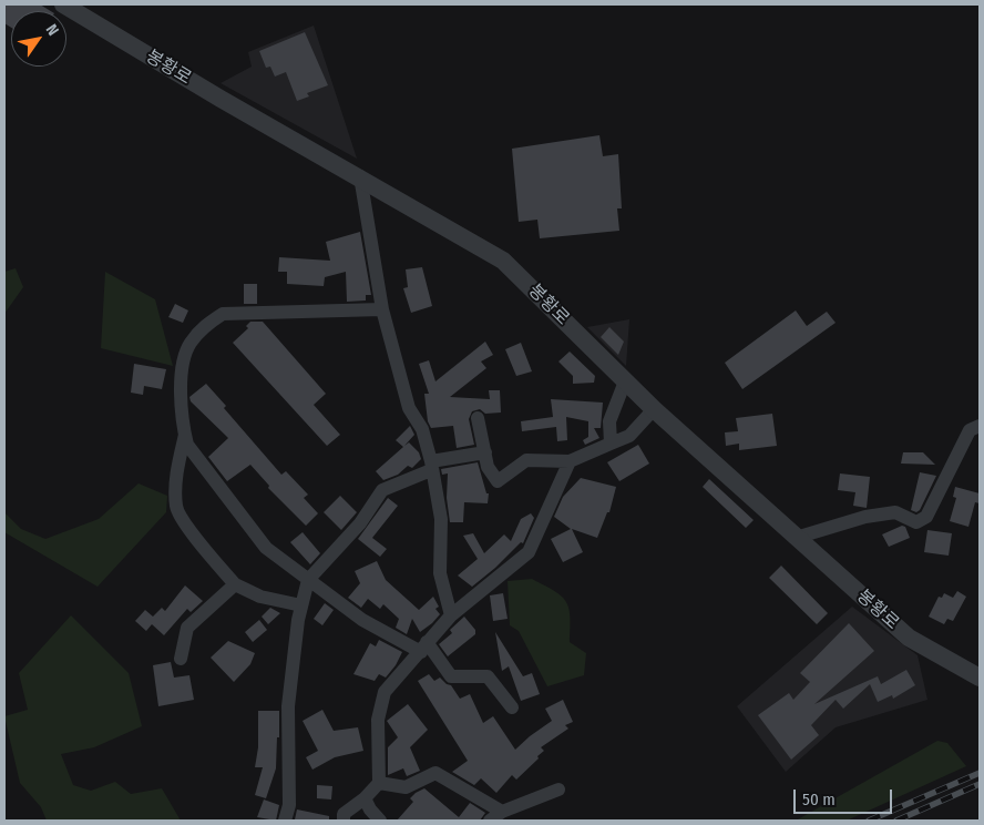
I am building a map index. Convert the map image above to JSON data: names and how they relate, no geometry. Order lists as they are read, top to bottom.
{
  "streets": {
    "street": ["봉황로"]
  },
  "scale_bar": "50 m",
  "north": "top right"
}
